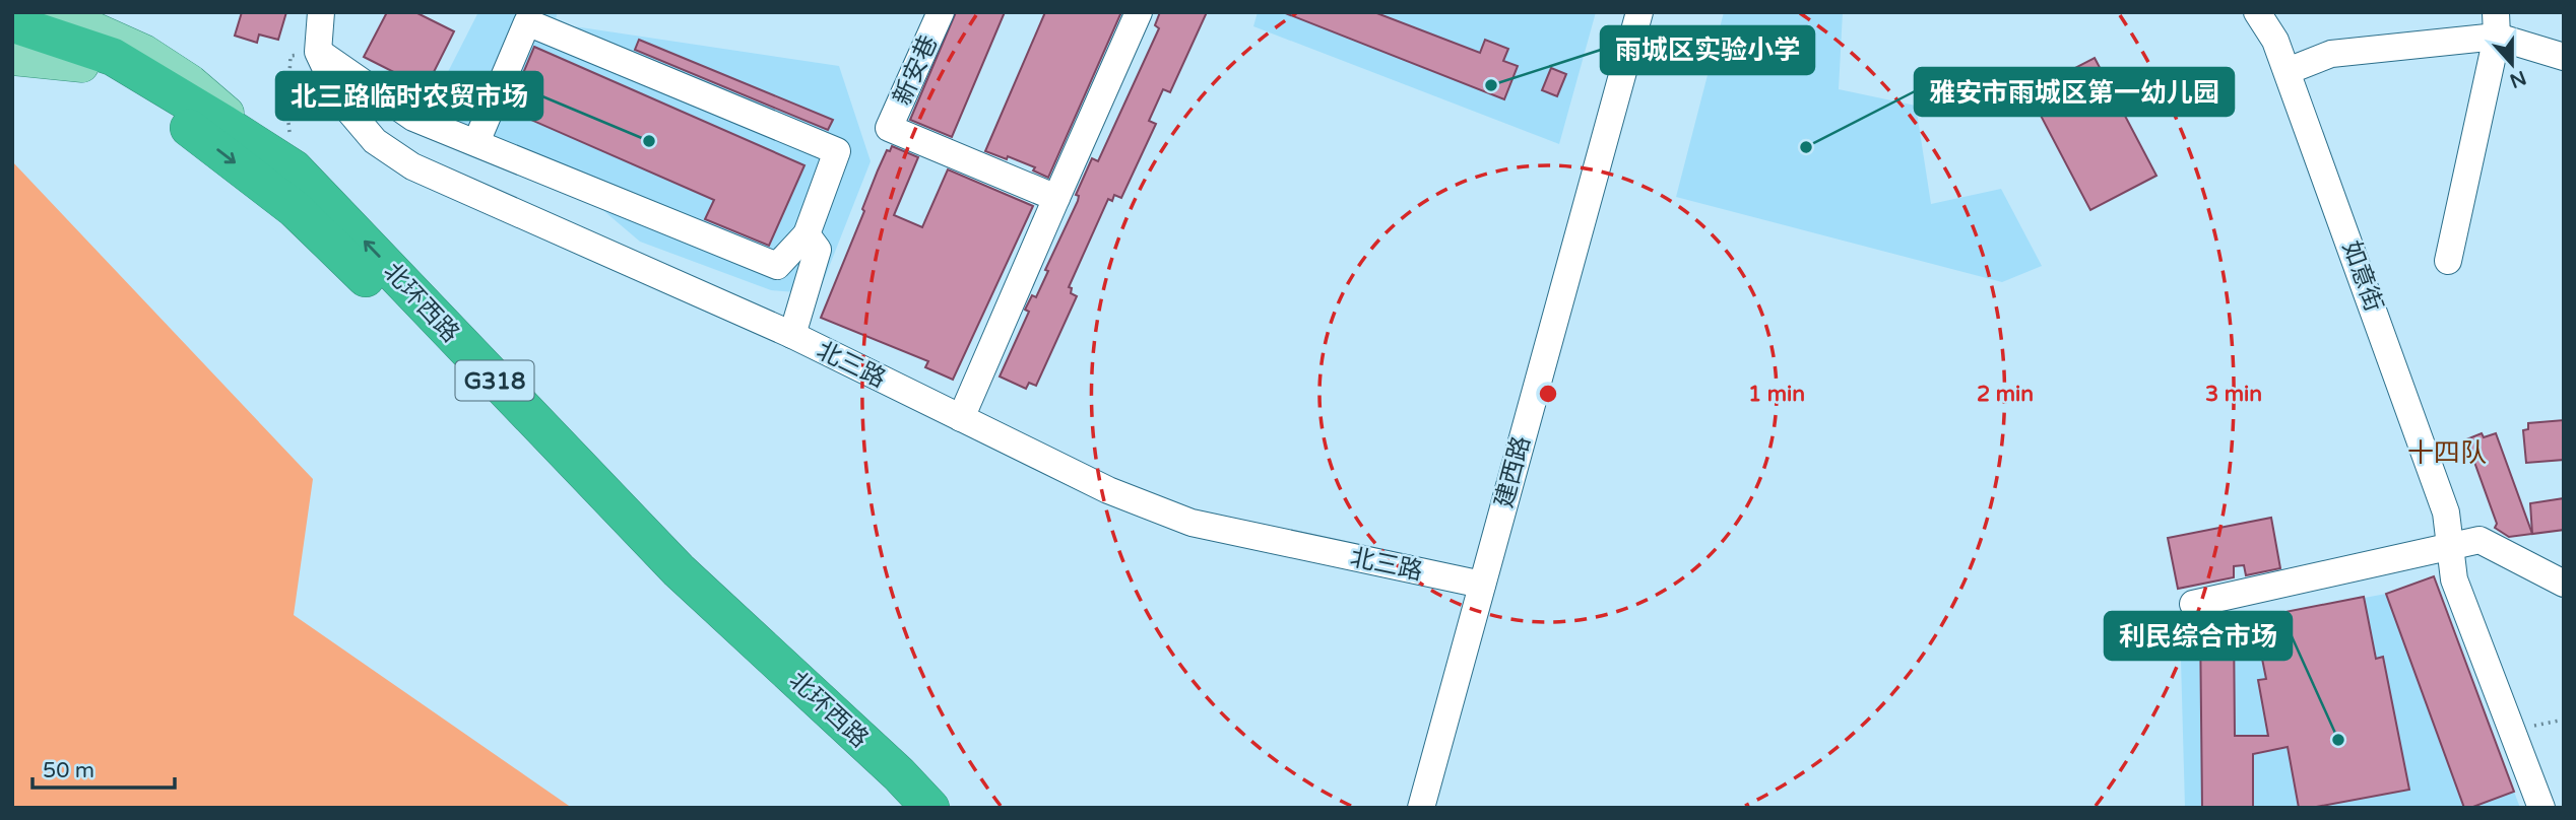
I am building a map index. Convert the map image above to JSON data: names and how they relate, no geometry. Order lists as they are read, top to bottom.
{
  "streets": {
    "highway": ["北环西路", "G318"],
    "street": [
      "新安巷",
      "如意街",
      "北三路",
      "建西路"
    ]
  },
  "crossings": [
    ["北三路", "建西路"]
  ],
  "districts": ["十四队"],
  "places": [
    "雨城区实验小学",
    "北三路临时农贸市场",
    "雅安市雨城区第一幼儿园",
    "利民综合市场"
  ],
  "scale_bar": "50 m",
  "north": "bottom",
  "rings": ["1 min", "2 min", "3 min"]
}
